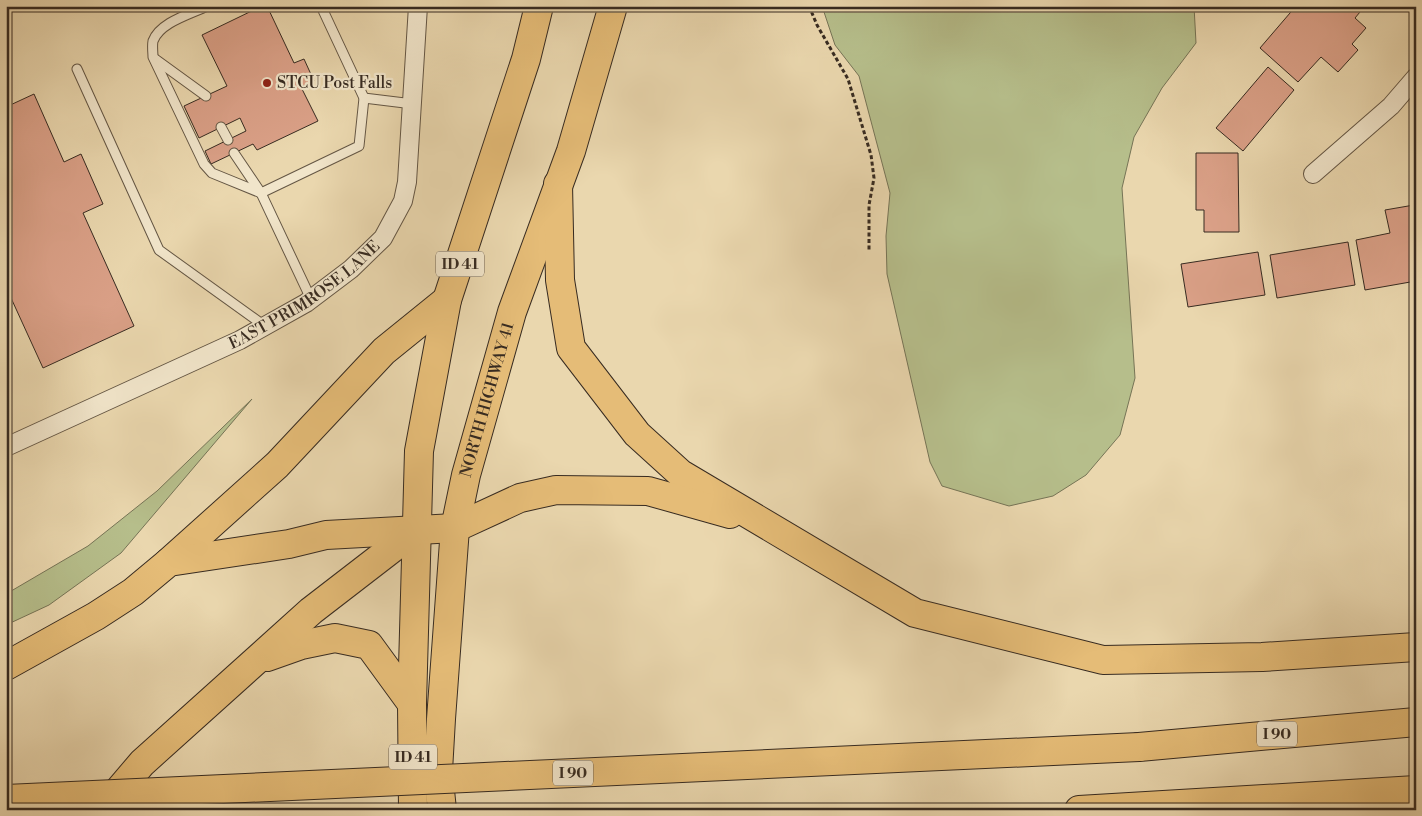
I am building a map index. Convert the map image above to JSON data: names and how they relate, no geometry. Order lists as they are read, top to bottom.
{
  "streets": {
    "main road": ["ID 41", "NORTH HIGHWAY 41", "I 90"],
    "street": ["EAST PRIMROSE LANE"]
  },
  "places": ["STCU Post Falls"]
}
